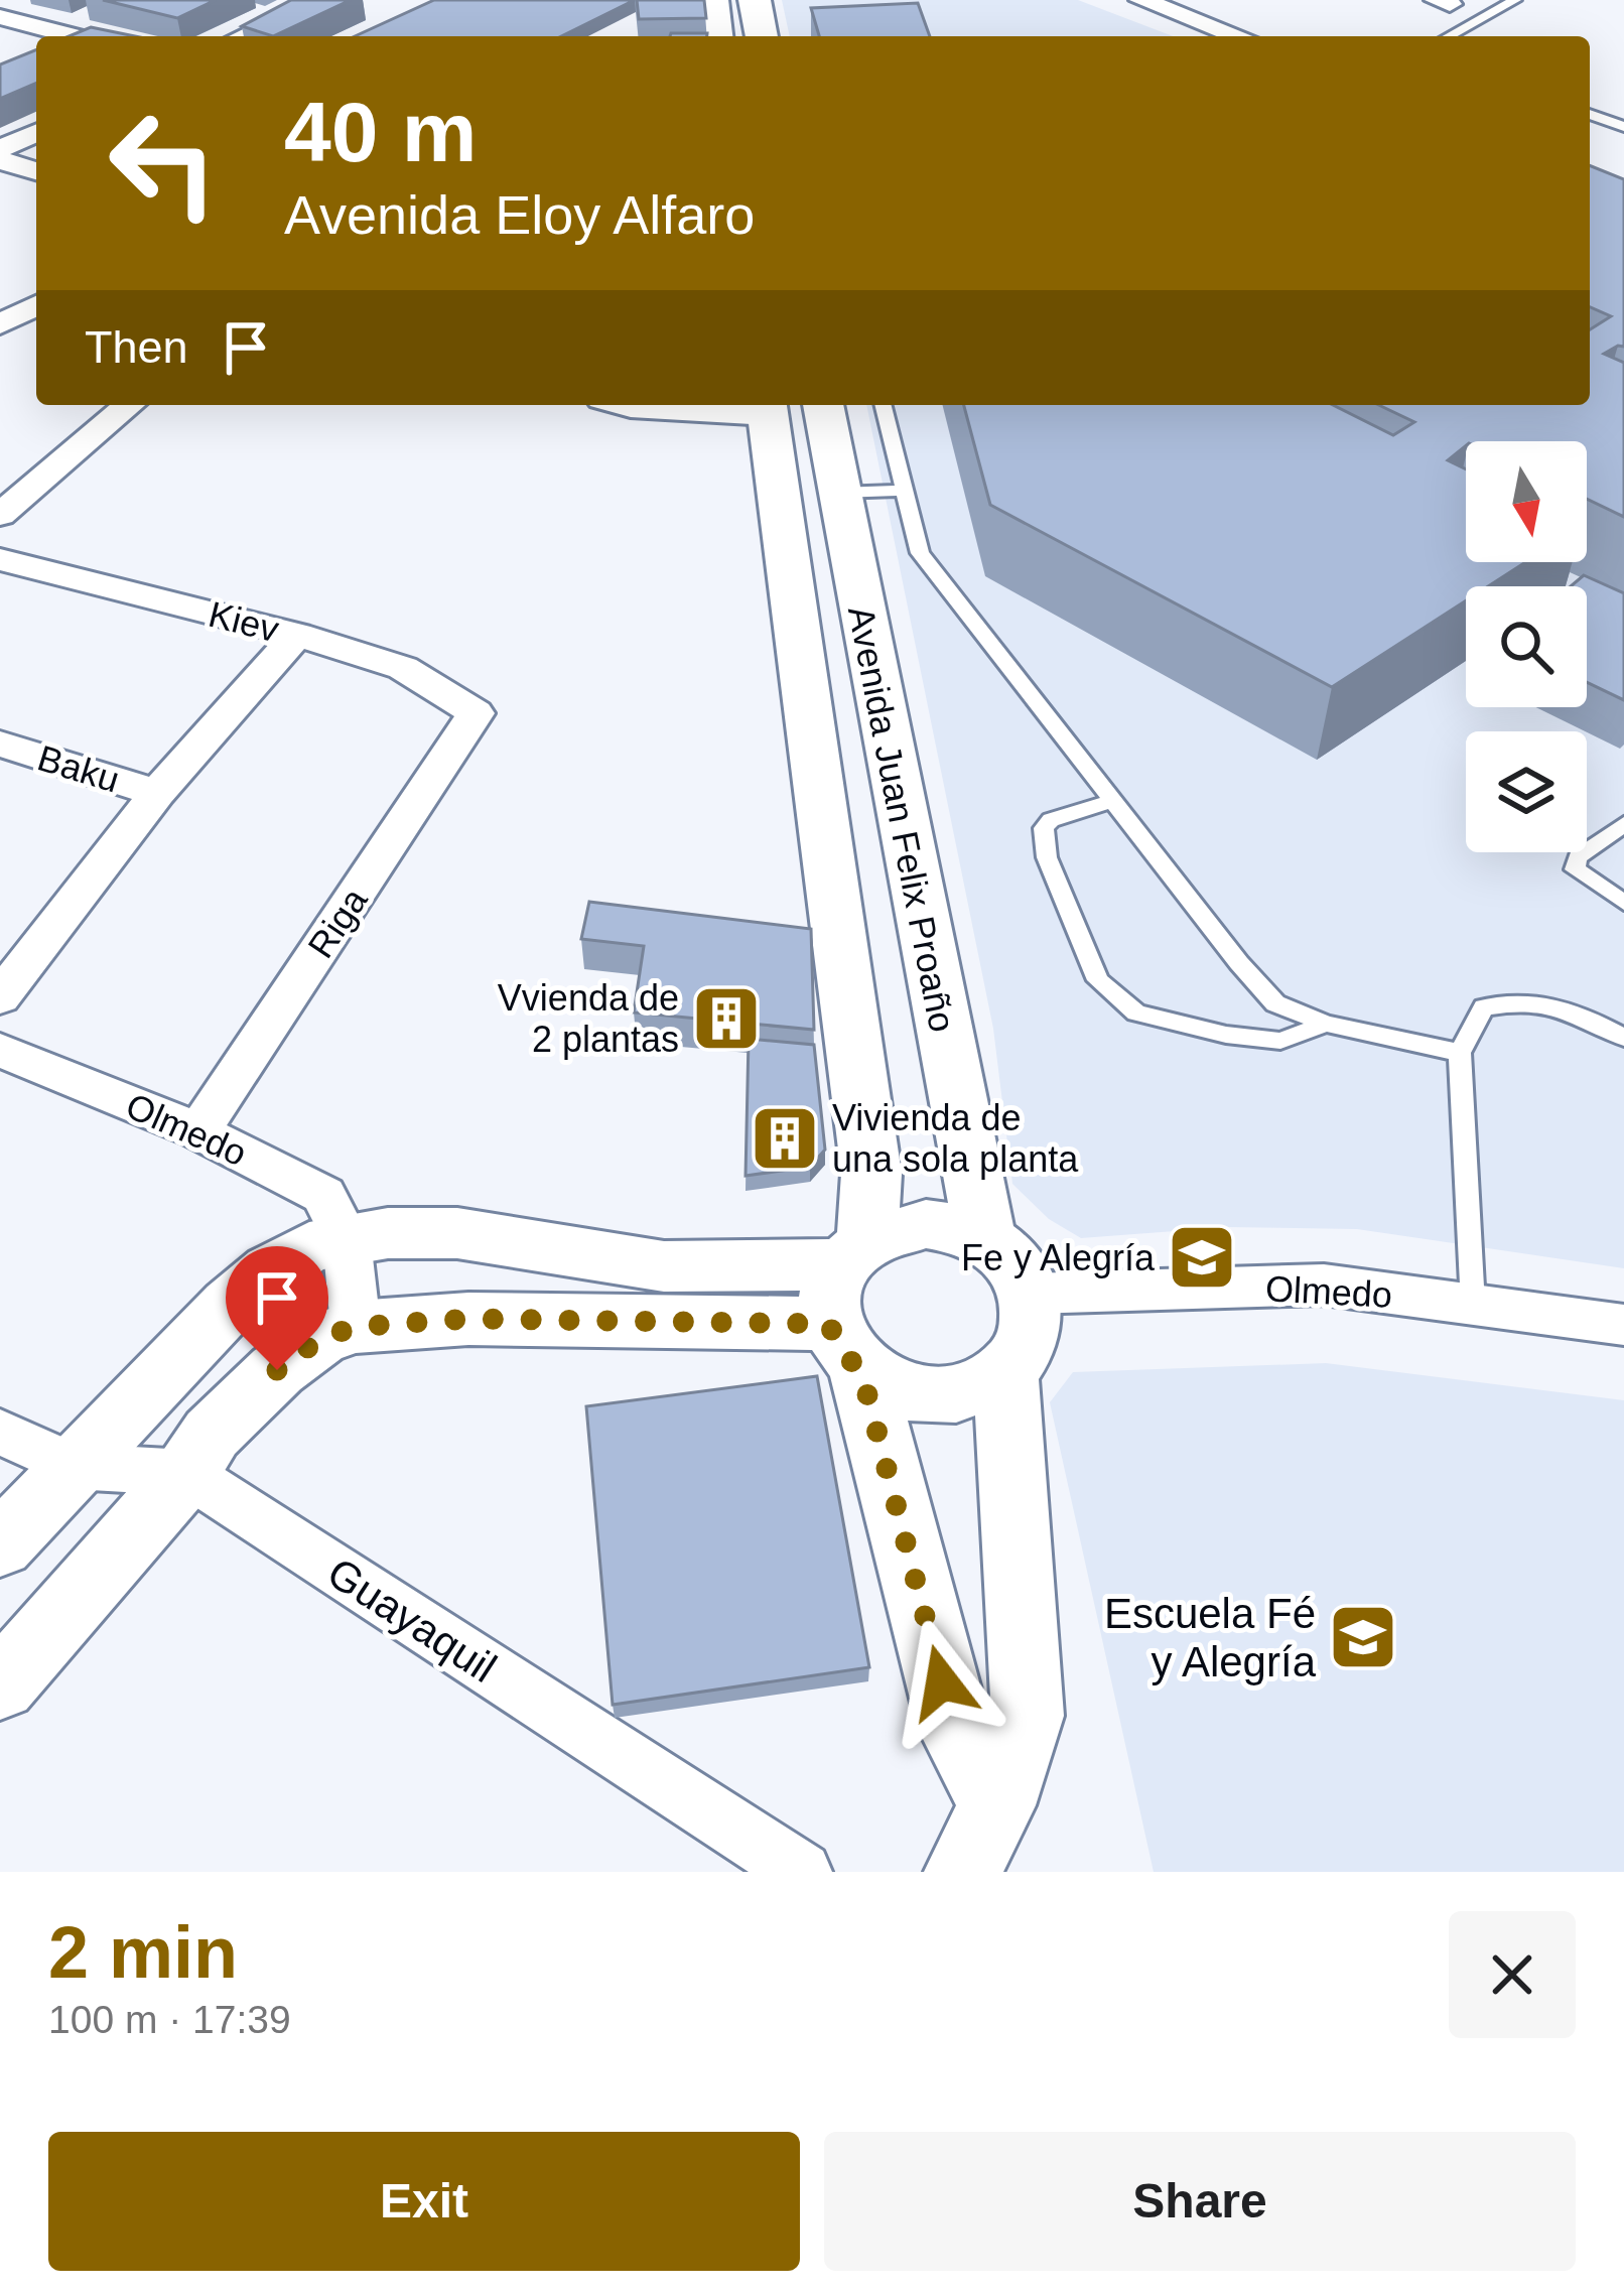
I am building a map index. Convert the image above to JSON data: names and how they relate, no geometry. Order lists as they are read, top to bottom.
{
  "streets": {
    "street": [
      "Kiev",
      "Baku",
      "Avenida Juan Felix Proaño",
      "Riga",
      "Olmedo",
      "Guayaquil"
    ]
  },
  "crossings": [
    ["Kiev", "Riga"],
    ["Avenida Juan Felix Proaño", "Olmedo"],
    ["Riga", "Olmedo"]
  ],
  "places": {
    "building": ["Vvienda de 2 plantas", "Vivienda de una sola planta"],
    "school or university": ["Fe y Alegría", "Escuela Fé y Alegría"]
  },
  "north": "bottom",
  "page": {
    "turn": ["40 m", "Avenida Eloy Alfaro"],
    "then": "Then",
    "heading": ["2 min", "100 m · 17:39"],
    "buttons": ["Exit", "Share"]
  }
}
